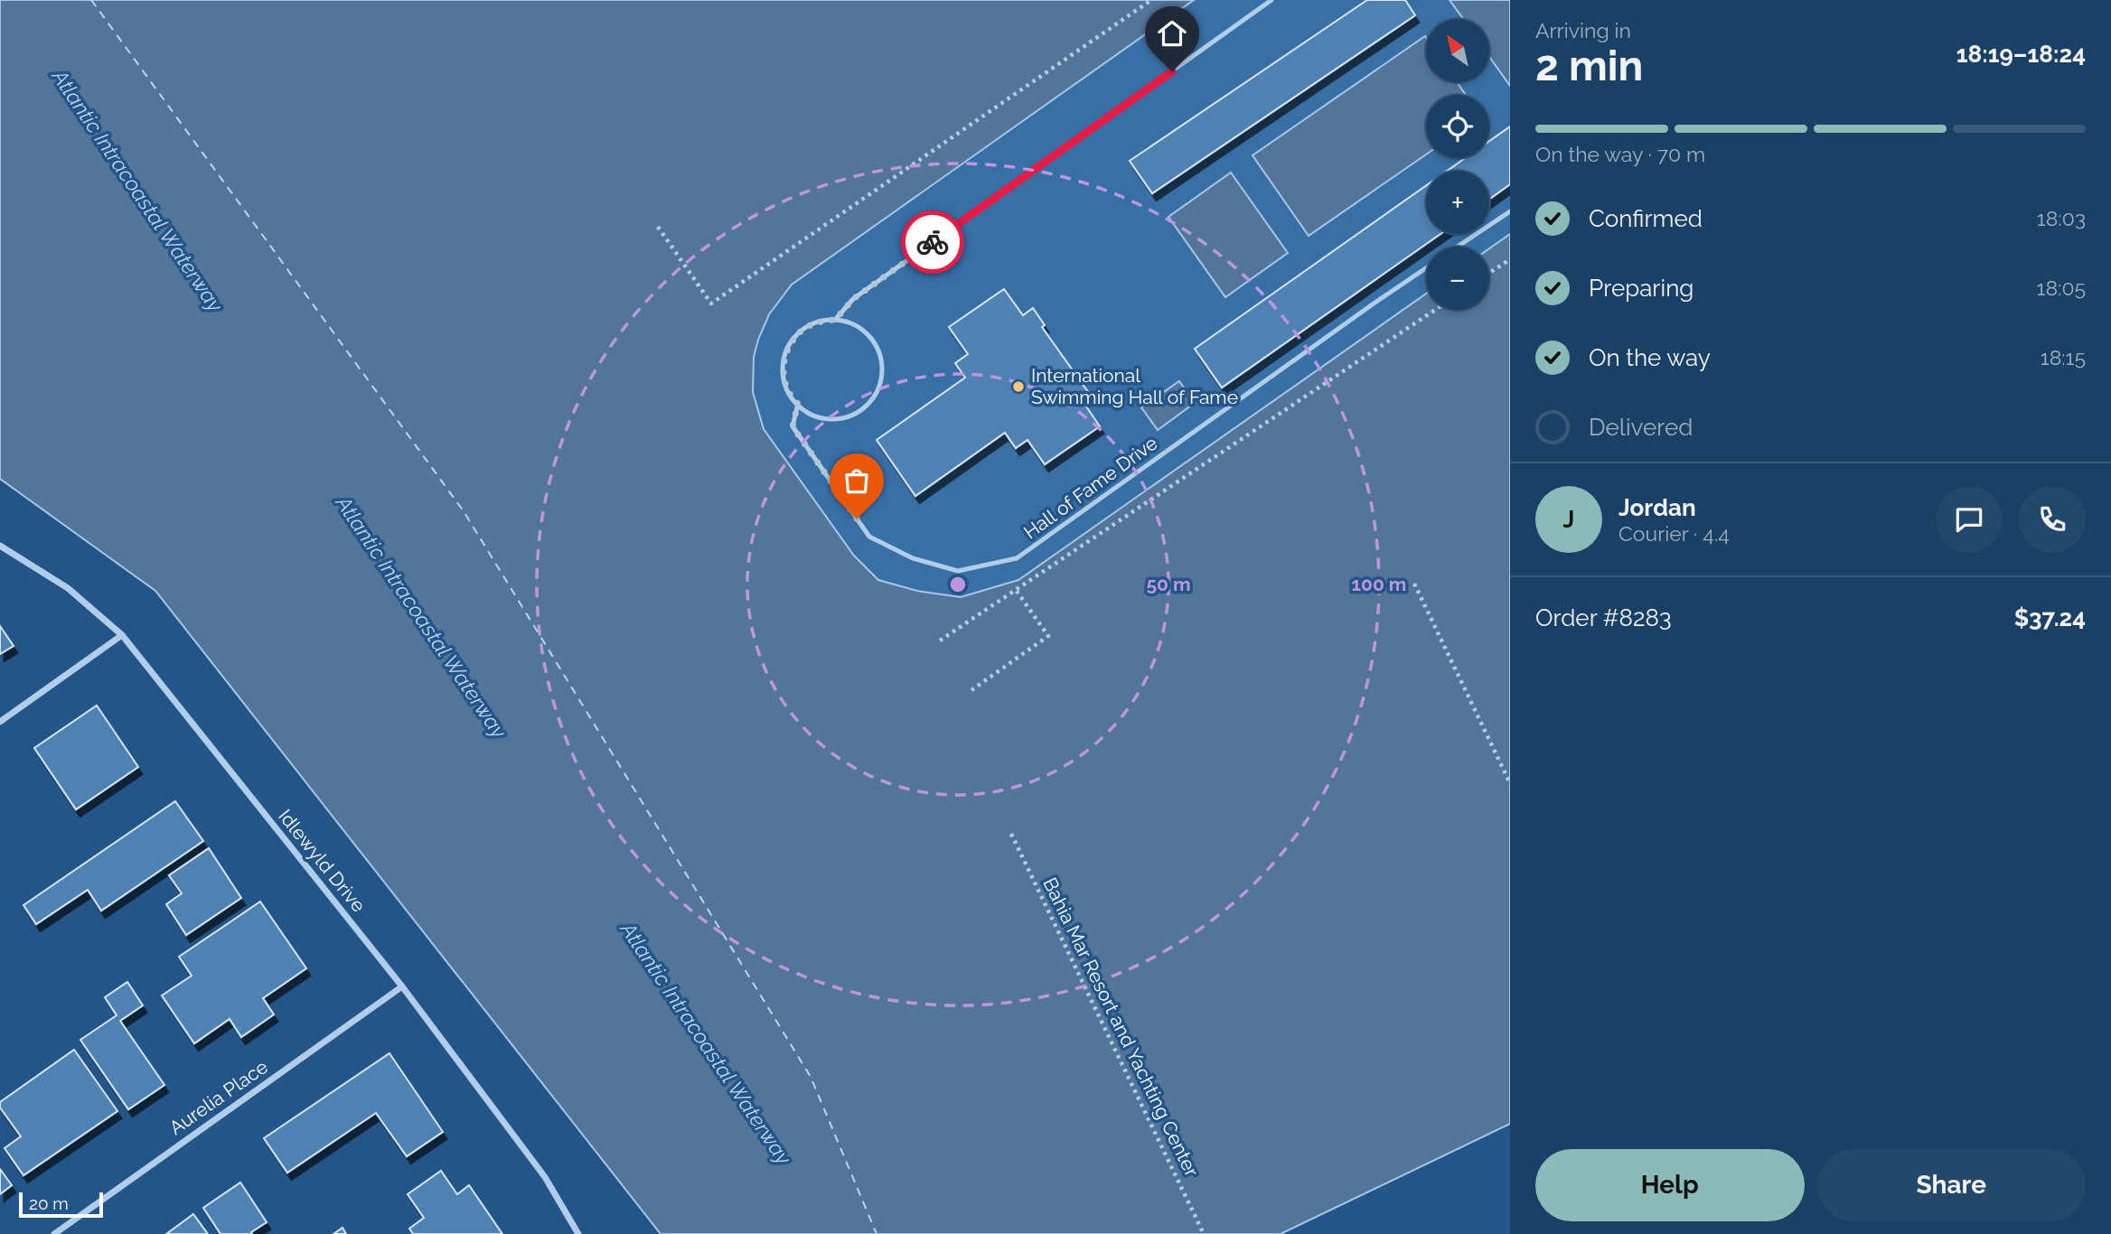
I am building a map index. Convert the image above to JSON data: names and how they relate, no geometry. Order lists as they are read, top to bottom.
{
  "streets": {
    "street": ["Idlewyld Drive", "Aurelia Place"],
    "lane": ["Hall of Fame Drive"],
    "path": ["Bahia Mar Resort and Yachting Center"]
  },
  "crossings": [
    ["Idlewyld Drive", "Aurelia Place"]
  ],
  "water": ["Atlantic Intracoastal Waterway"],
  "places": ["International Swimming Hall of Fame"],
  "scale_bar": "20 m",
  "north": "top left",
  "page": {
    "heading": ["2 min", "Arriving in", "18:19–18:24"],
    "panel": [
      "Jordan",
      "Courier · 4.4",
      "Order #8283",
      "$37.24"
    ],
    "map_buttons": ["+", "−"],
    "bar": "On the way · 70 m",
    "list": [
      ["Confirmed", "18:03"],
      ["Preparing", "18:05"],
      ["On the way", "18:15"],
      "Delivered"
    ],
    "round": "J",
    "buttons": ["Help", "Share"],
    "scale": "20 m"
  },
  "rings": ["50 m", "100 m"]
}
